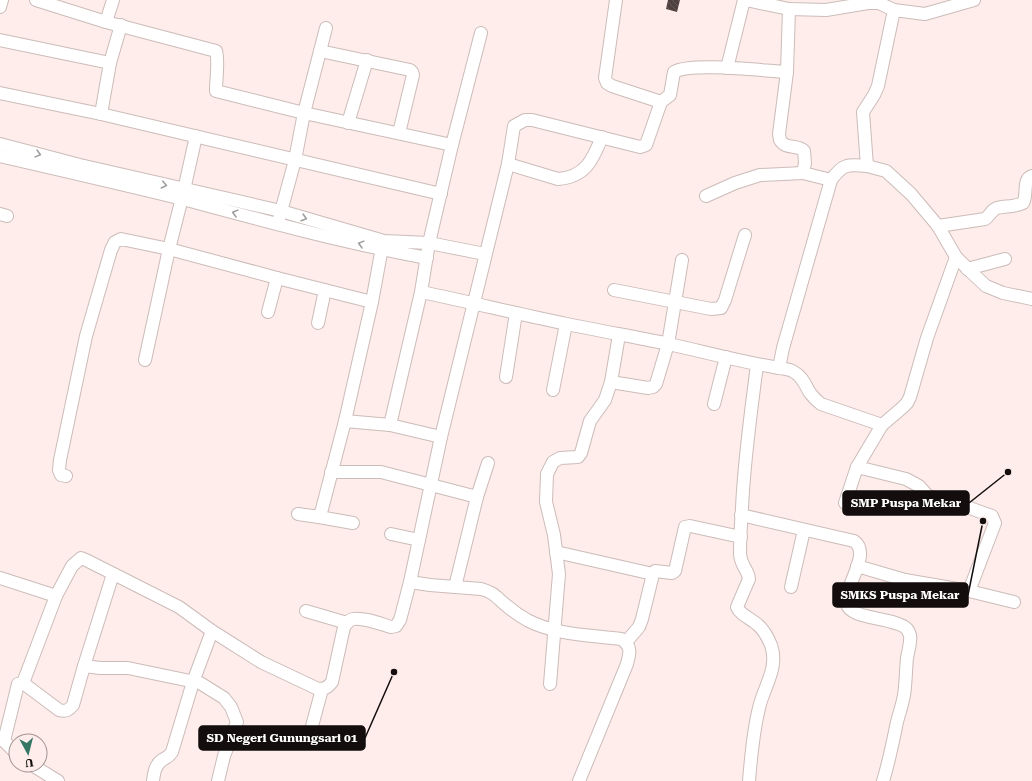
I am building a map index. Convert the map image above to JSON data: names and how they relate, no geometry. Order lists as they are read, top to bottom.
{
  "places": ["SMP Puspa Mekar", "SMKS Puspa Mekar", "SD Negeri Gunungsari 01"],
  "north": "bottom"
}
